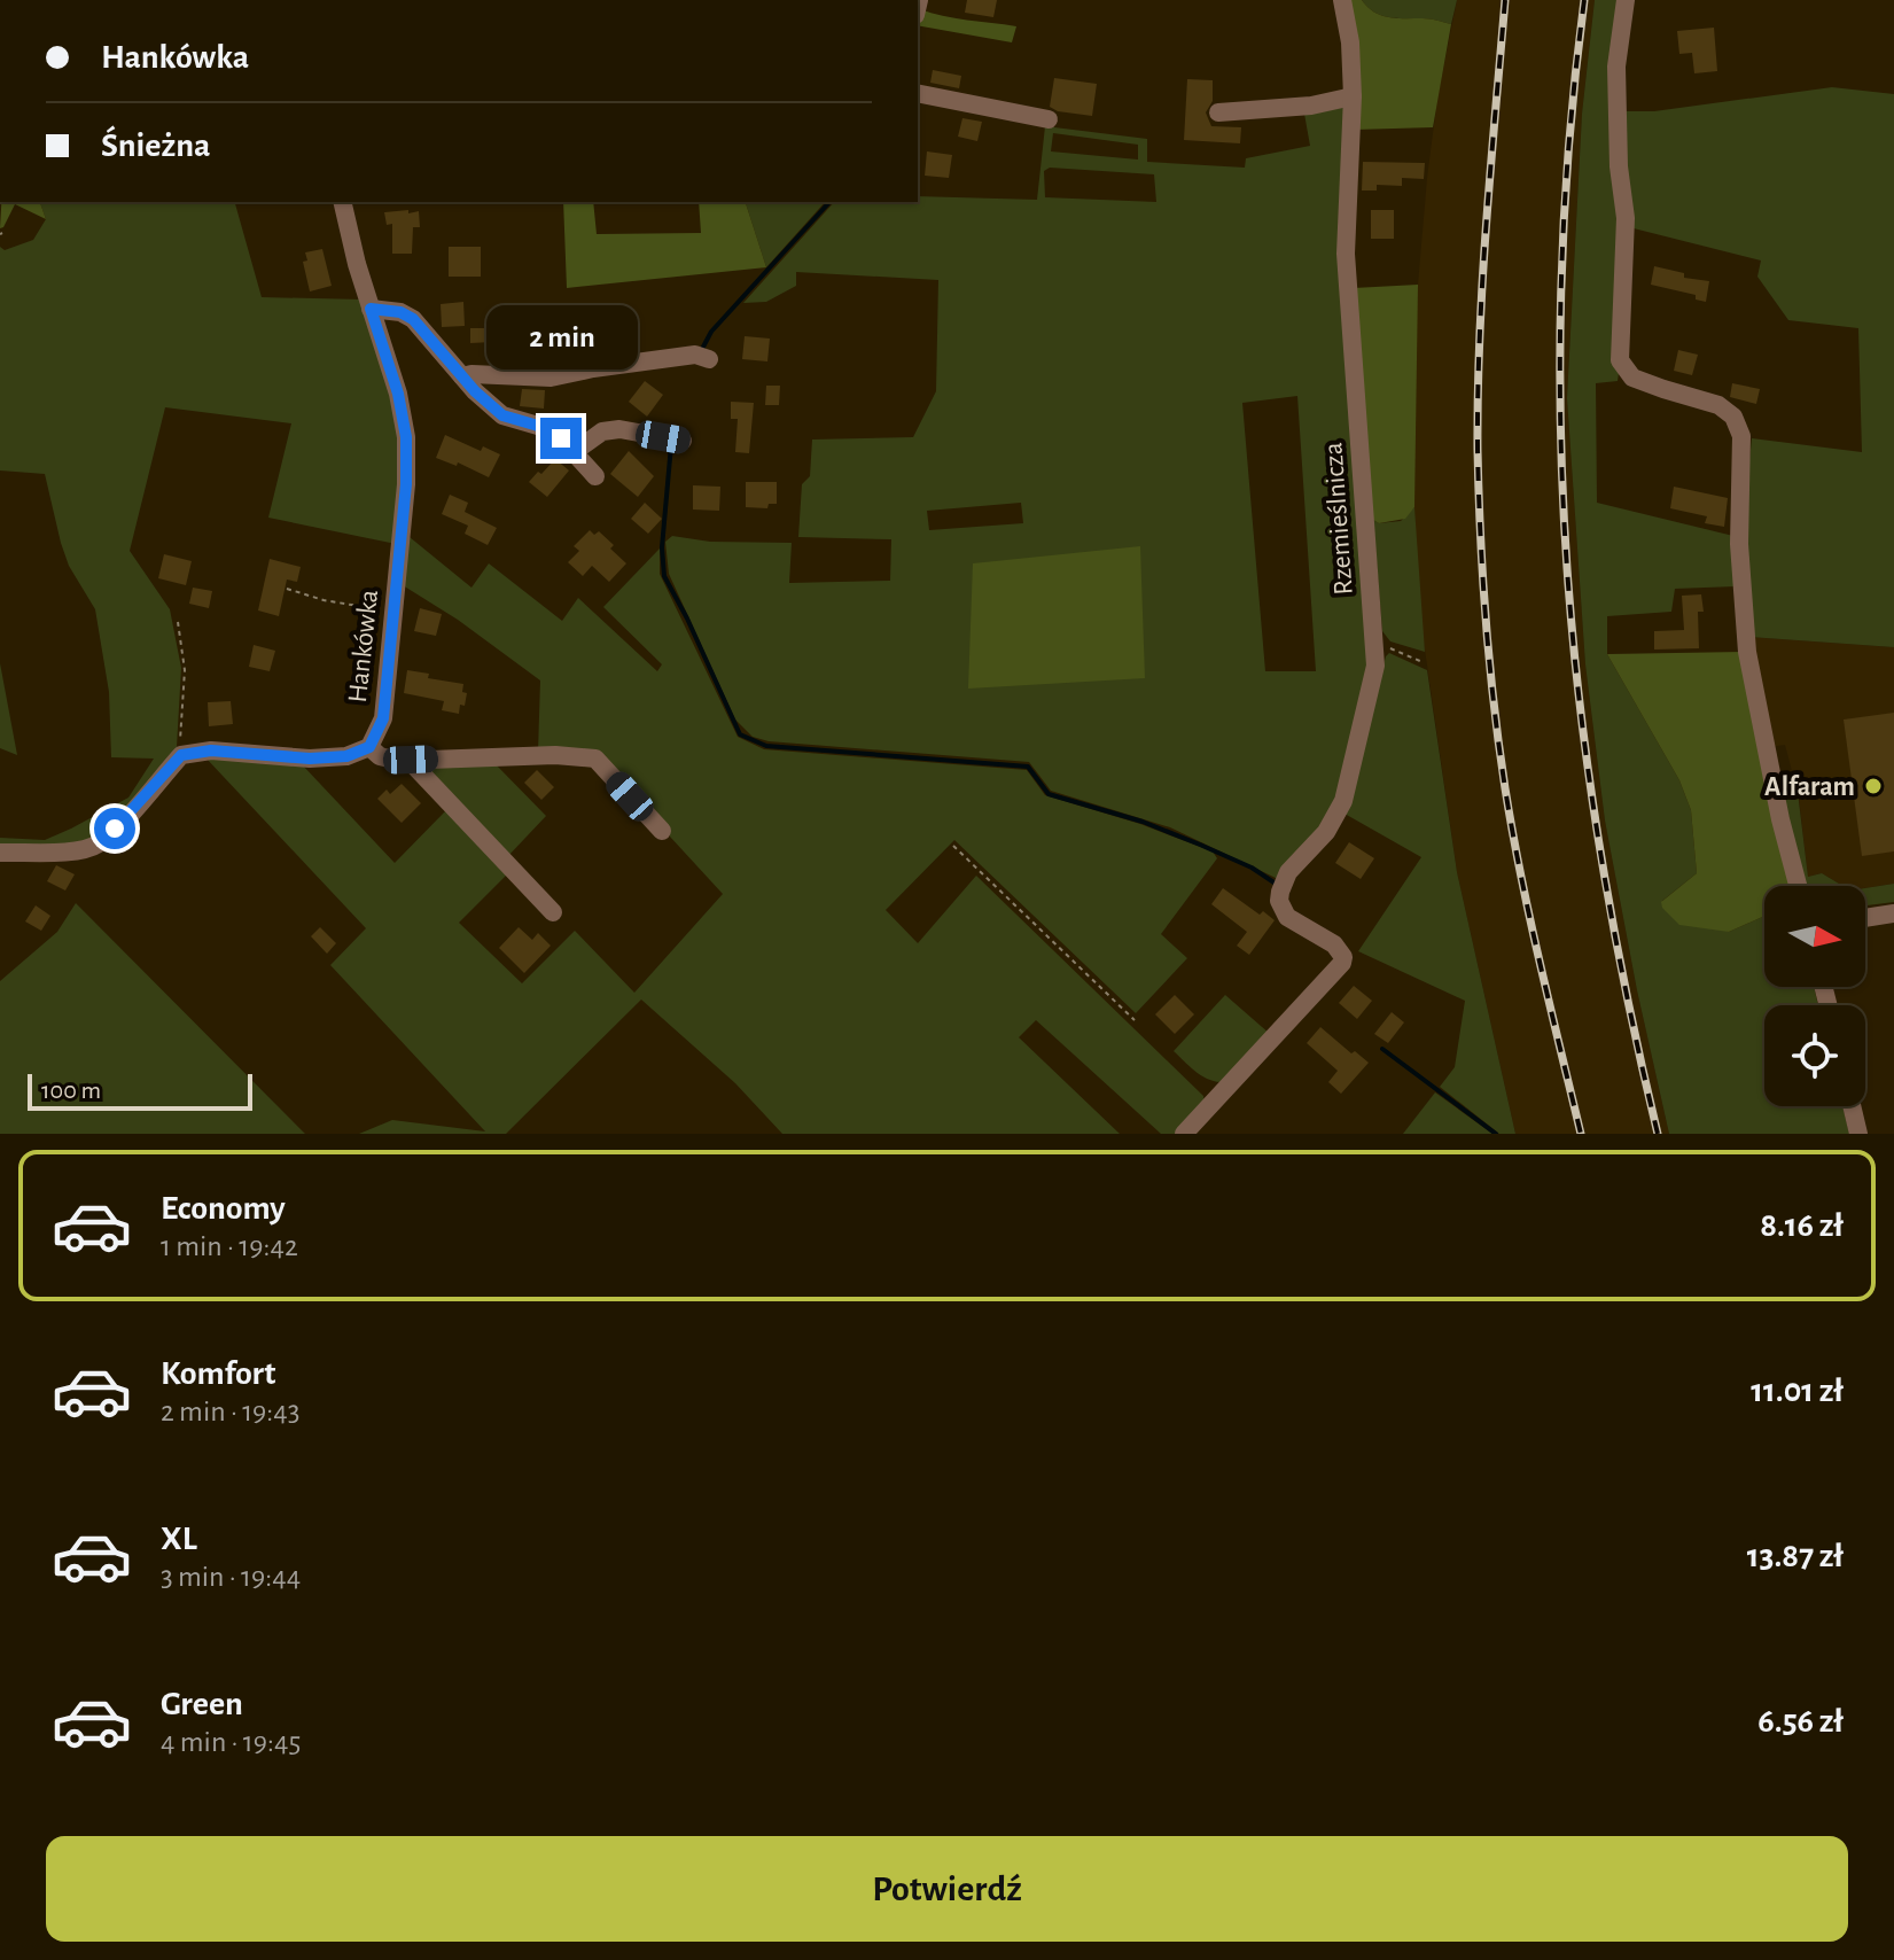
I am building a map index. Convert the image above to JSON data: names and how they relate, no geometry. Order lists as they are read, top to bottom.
{
  "streets": {
    "street": ["Rzemieślnicza", "Hankówka"]
  },
  "places": ["Alfaram"],
  "scale_bar": "100 m",
  "north": "right",
  "page": {
    "banner": ["Hankówka", "Śnieżna"],
    "bubble": "2 min",
    "scale": "100 m",
    "list": [
      {
        "name": "Economy",
        "note": "1 min · 19:42",
        "value": "8.16 zł"
      },
      {
        "name": "Komfort",
        "note": "2 min · 19:43",
        "value": "11.01 zł"
      },
      {
        "name": "XL",
        "note": "3 min · 19:44",
        "value": "13.87 zł"
      },
      {
        "name": "Green",
        "note": "4 min · 19:45",
        "value": "6.56 zł"
      }
    ],
    "buttons": "Potwierdź"
  }
}
